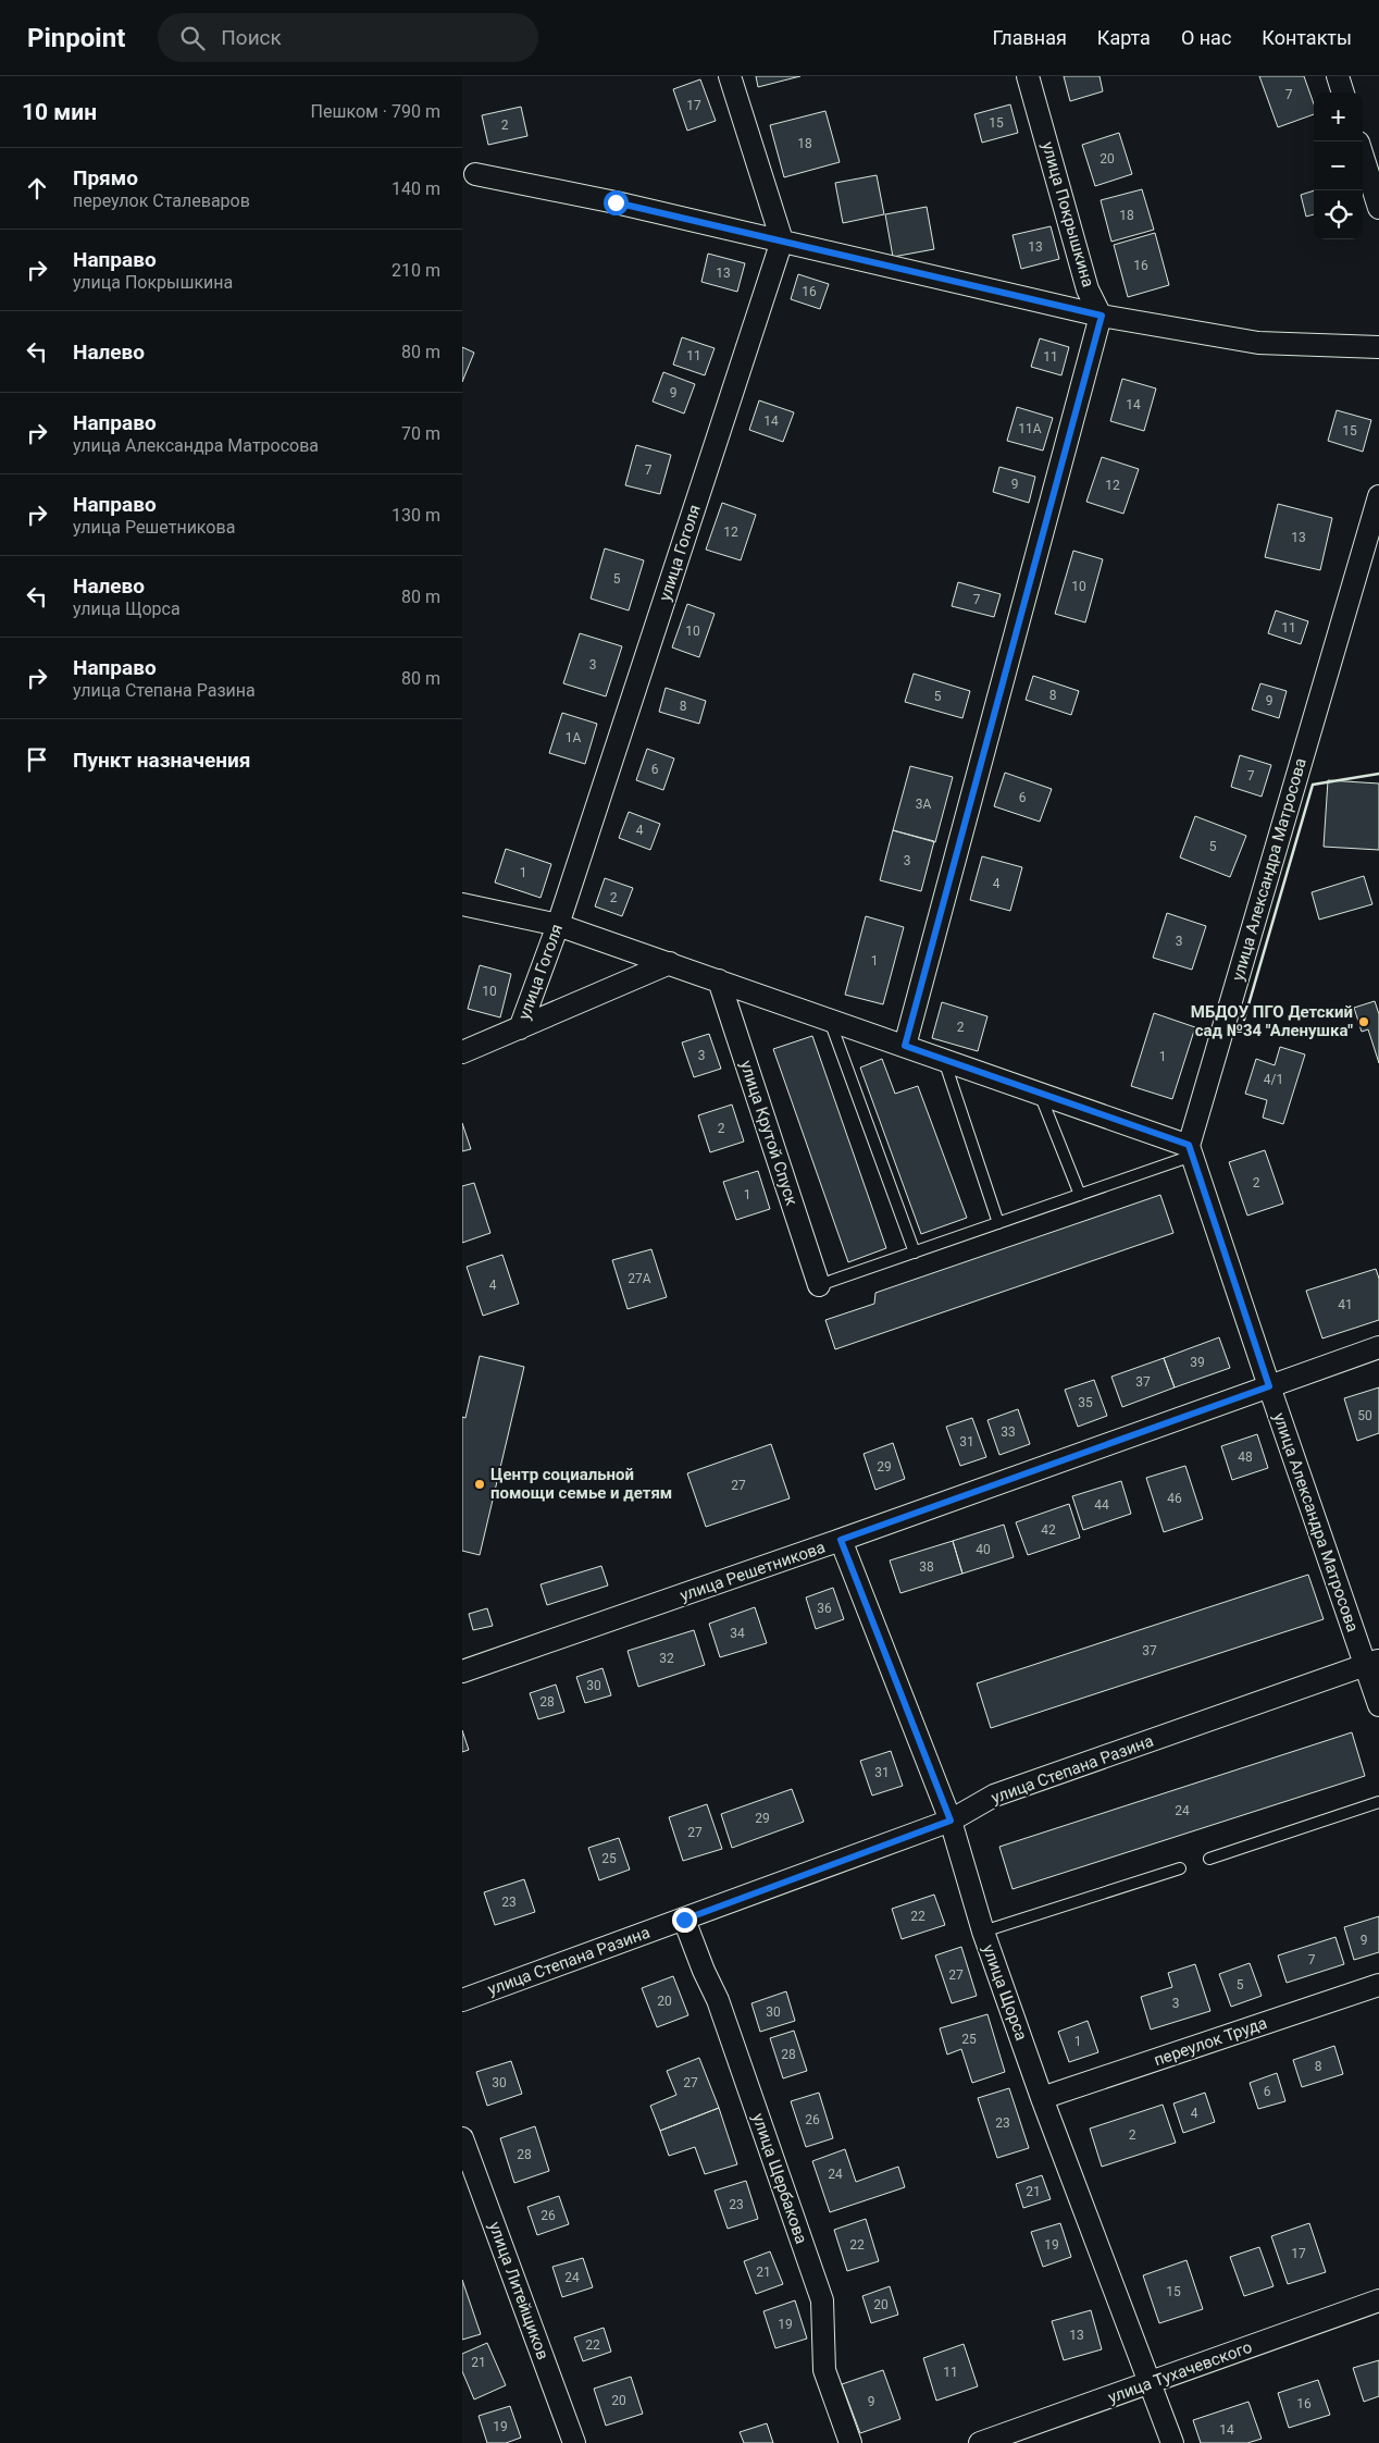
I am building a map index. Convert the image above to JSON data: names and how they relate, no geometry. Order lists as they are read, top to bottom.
{
  "streets": {
    "street": [
      "улица Покрышкина",
      "улица Гоголя",
      "улица Александра Матросова",
      "улица Крутой Спуск",
      "улица Решетникова",
      "улица Степана Разина",
      "улица Щорса",
      "переулок Труда",
      "улица Щербакова",
      "улица Литейщиков",
      "улица Тухачевского"
    ]
  },
  "crossings": [
    ["улица Александра Матросова", "улица Решетникова"],
    ["улица Александра Матросова", "улица Степана Разина"],
    ["улица Решетникова", "улица Щорса"],
    ["улица Степана Разина", "улица Щорса"],
    ["улица Степана Разина", "улица Щербакова"],
    ["улица Щорса", "переулок Труда"],
    ["улица Щорса", "улица Тухачевского"]
  ],
  "places": ["МБДОУ ПГО Детский сад №34 \"Аленушка\"", "Центр социальной помощи семье и детям"],
  "house_numbers": [
    "7",
    "17",
    "15",
    "2",
    "18",
    "20",
    "18",
    "13",
    "16",
    "13",
    "16",
    "11",
    "11",
    "9",
    "14",
    "14",
    "11А",
    "15",
    "7",
    "9",
    "12",
    "12",
    "13",
    "5",
    "10",
    "7",
    "11",
    "10",
    "3",
    "8",
    "5",
    "9",
    "8",
    "1А",
    "6",
    "7",
    "6",
    "3А",
    "4",
    "5",
    "3",
    "1",
    "4",
    "2",
    "3",
    "1",
    "10",
    "2",
    "3",
    "1",
    "4/1",
    "2",
    "2",
    "1",
    "27А",
    "4",
    "41",
    "39",
    "37",
    "35",
    "50",
    "33",
    "31",
    "48",
    "29",
    "27",
    "46",
    "44",
    "42",
    "40",
    "38",
    "36",
    "34",
    "37",
    "32",
    "30",
    "28",
    "31",
    "24",
    "29",
    "27",
    "25",
    "23",
    "22",
    "9",
    "7",
    "27",
    "5",
    "20",
    "3",
    "30",
    "25",
    "1",
    "28",
    "8",
    "30",
    "27",
    "6",
    "4",
    "26",
    "23",
    "2",
    "28",
    "24",
    "21",
    "23",
    "26",
    "22",
    "19",
    "17",
    "21",
    "24",
    "15",
    "20",
    "19",
    "13",
    "22",
    "21",
    "11",
    "20",
    "9",
    "16",
    "19",
    "14"
  ],
  "page": {
    "header": "Pinpoint",
    "search": "Поиск",
    "nav": [
      "Главная",
      "Карта",
      "О нас",
      "Контакты"
    ],
    "heading": ["10 мин", "Пешком · 790 m"],
    "map_buttons": ["+", "−"],
    "list": [
      ["Прямо", "переулок Сталеваров", "140 m"],
      ["Направо", "улица Покрышкина", "210 m"],
      ["Налево", "80 m"],
      ["Направо", "улица Александра Матросова", "70 m"],
      ["Направо", "улица Решетникова", "130 m"],
      ["Налево", "улица Щорса", "80 m"],
      ["Направо", "улица Степана Разина", "80 m"],
      "Пункт назначения"
    ]
  }
}
